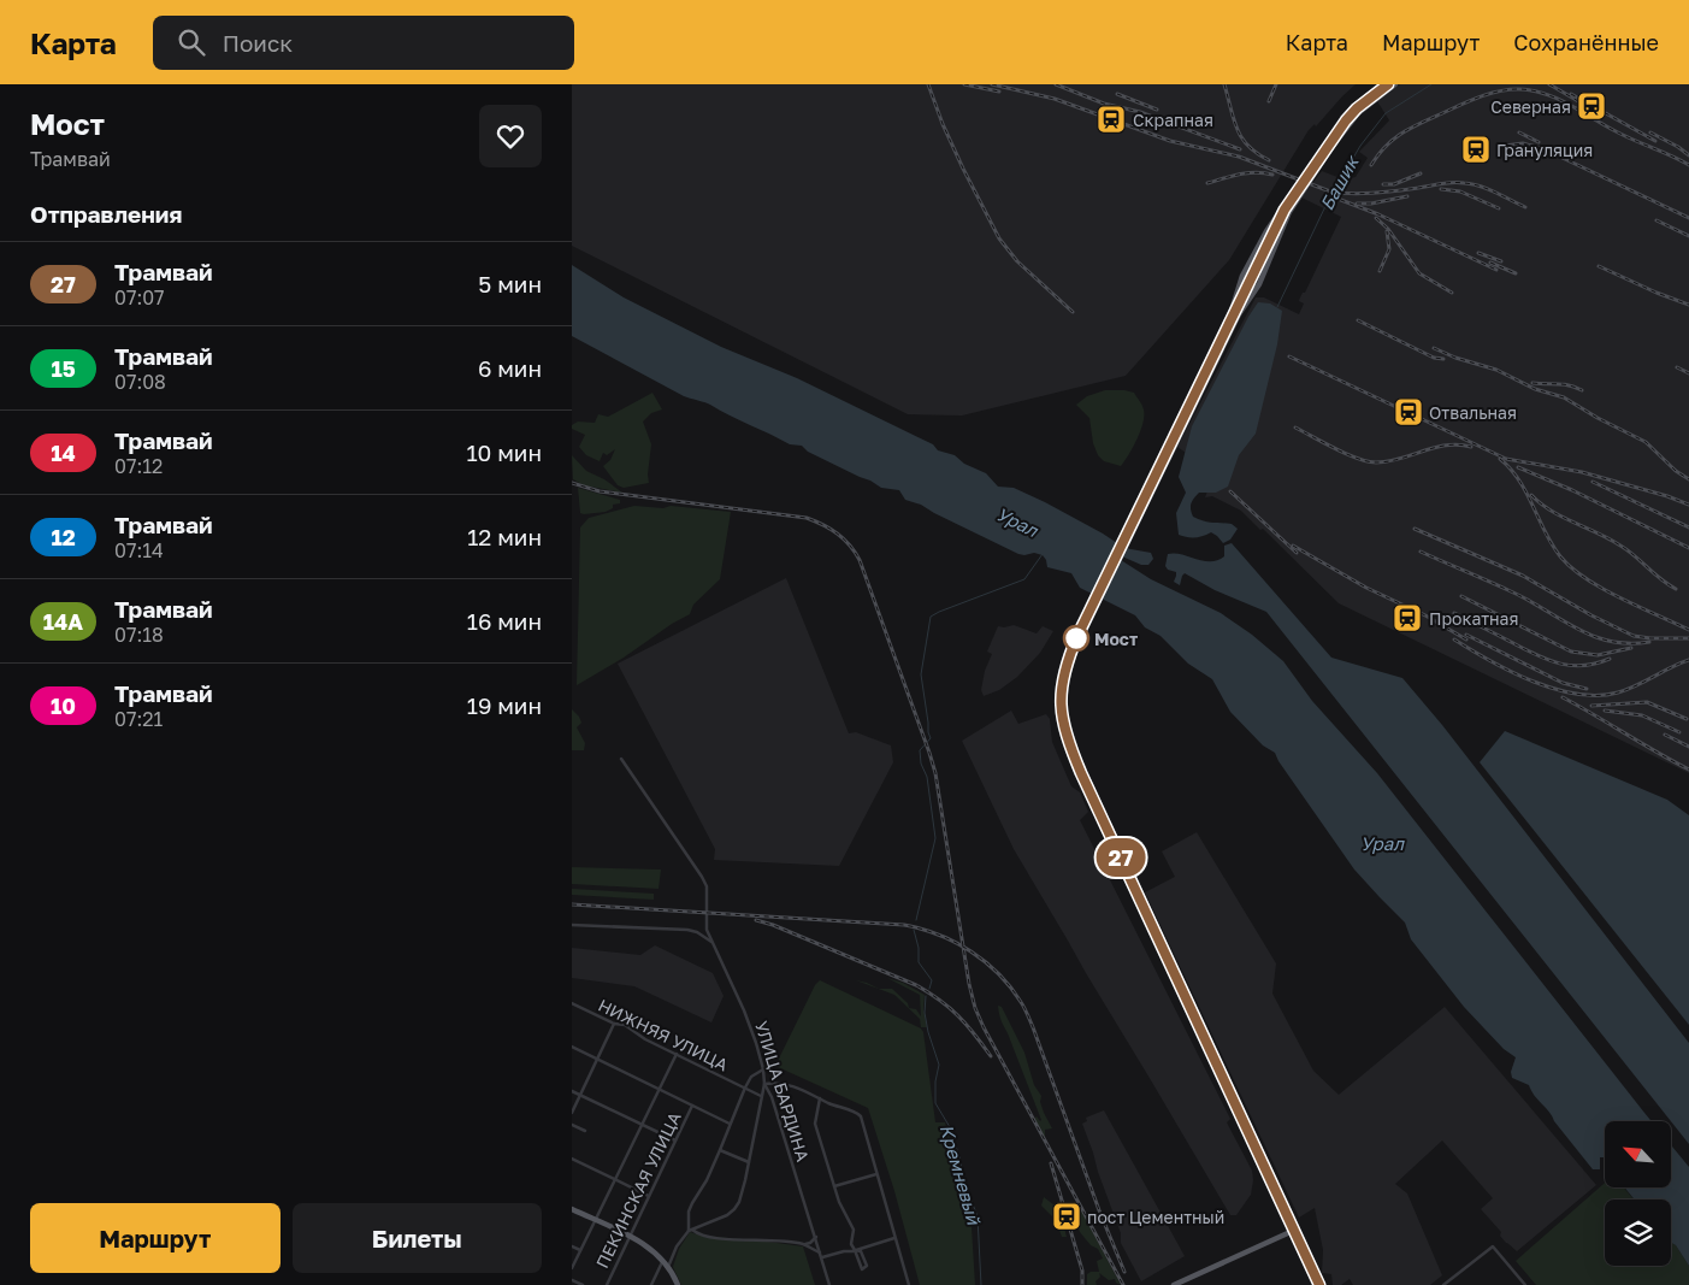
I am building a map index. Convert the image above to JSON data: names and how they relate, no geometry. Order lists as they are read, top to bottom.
{
  "streets": {
    "street": ["НИЖНЯЯ УЛИЦА", "УЛИЦА БАРДИНА", "ПЕКИНСКАЯ УЛИЦА"]
  },
  "water": ["Башик", "Урал", "Кремневый"],
  "places": {
    "station": [
      "Северная",
      "Скрапная",
      "Грануляция",
      "Отвальная",
      "Прокатная",
      "пост Цементный"
    ],
    "other": ["Мост"]
  },
  "lines": ["tram line 27"],
  "north": "top left",
  "page": {
    "header": "Карта",
    "search": "Поиск",
    "nav": ["Карта", "Маршрут", "Сохранённые"],
    "heading": [
      ["Мост", "Трамвай"],
      "Отправления"
    ],
    "on_map": "27",
    "list": [
      {
        "mark": "27",
        "name": "Трамвай",
        "note": "07:07",
        "value": "5 мин"
      },
      {
        "mark": "15",
        "name": "Трамвай",
        "note": "07:08",
        "value": "6 мин"
      },
      {
        "mark": "14",
        "name": "Трамвай",
        "note": "07:12",
        "value": "10 мин"
      },
      {
        "mark": "12",
        "name": "Трамвай",
        "note": "07:14",
        "value": "12 мин"
      },
      {
        "mark": "14А",
        "name": "Трамвай",
        "note": "07:18",
        "value": "16 мин"
      },
      {
        "mark": "10",
        "name": "Трамвай",
        "note": "07:21",
        "value": "19 мин"
      }
    ],
    "buttons": ["Маршрут", "Билеты"]
  }
}
